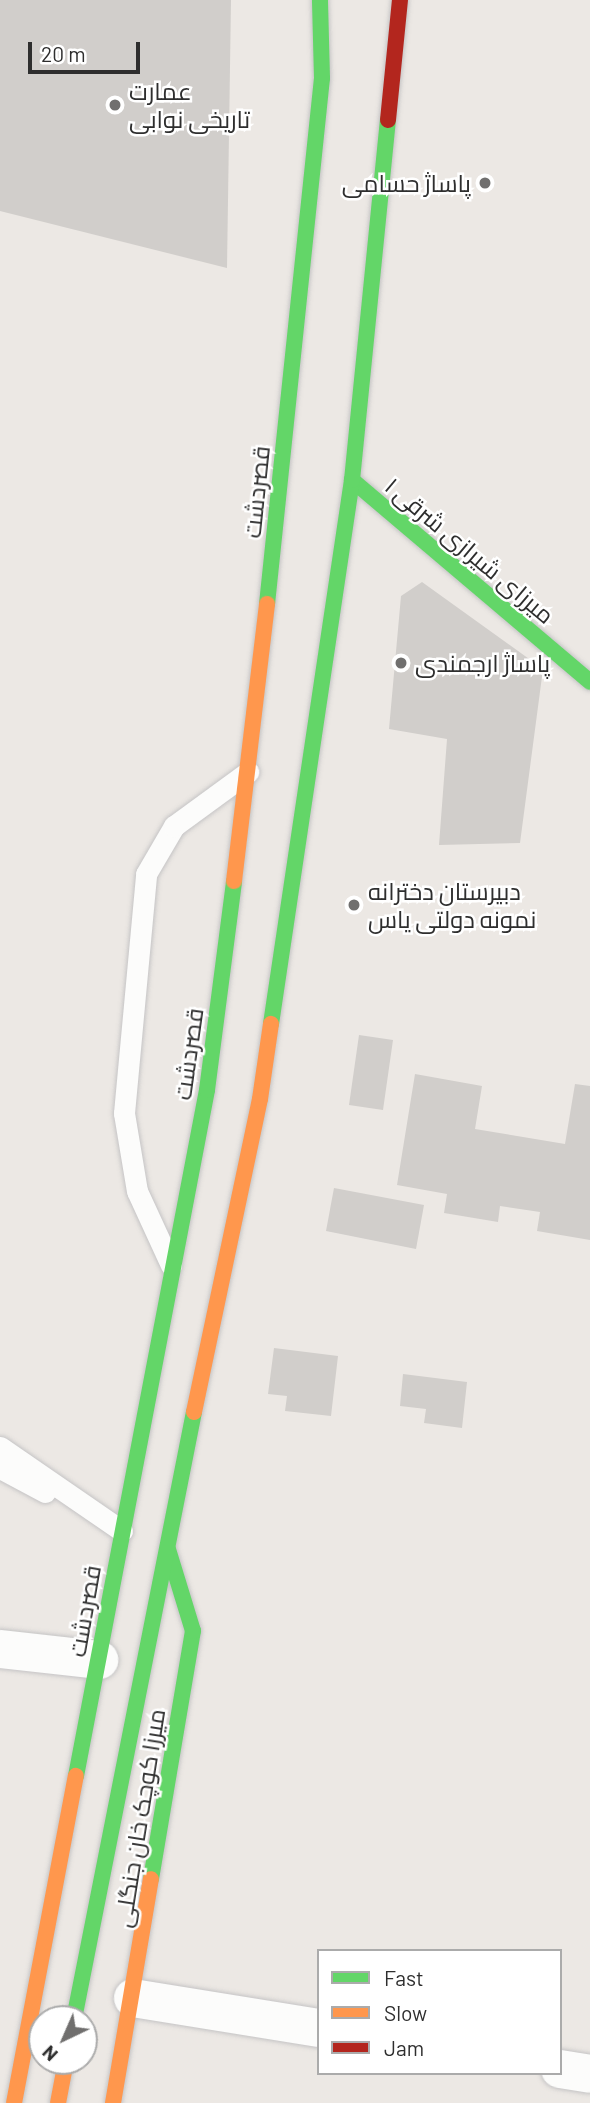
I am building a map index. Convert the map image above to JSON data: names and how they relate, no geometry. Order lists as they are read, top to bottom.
{
  "streets": {
    "main road": ["قصردشت", "۱ میرزای شیرازی شرقی", "میرزا کوچک خان جنگلی"]
  },
  "crossings": [
    ["قصردشت", "۱ میرزای شیرازی شرقی"],
    ["قصردشت", "میرزا کوچک خان جنگلی"]
  ],
  "places": [
    "عمارت تاریخی نوابی",
    "پاساژ حسامی",
    "پاساژ ارجمندی",
    "دبیرستان دخترانه نمونه دولتی یاس"
  ],
  "legend": ["Fast", "Slow", "Jam"],
  "scale_bar": "20 m",
  "north": "bottom left"
}
